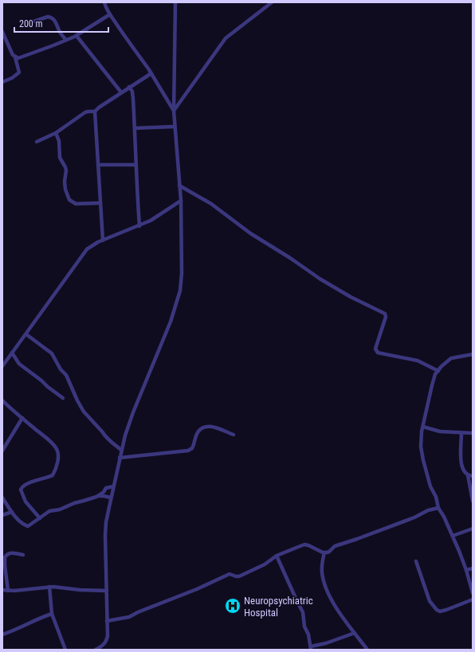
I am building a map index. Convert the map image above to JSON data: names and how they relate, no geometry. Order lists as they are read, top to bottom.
{
  "places": {
    "hospital": ["Neuropsychiatric Hospital"]
  },
  "scale_bar": "200 m"
}
